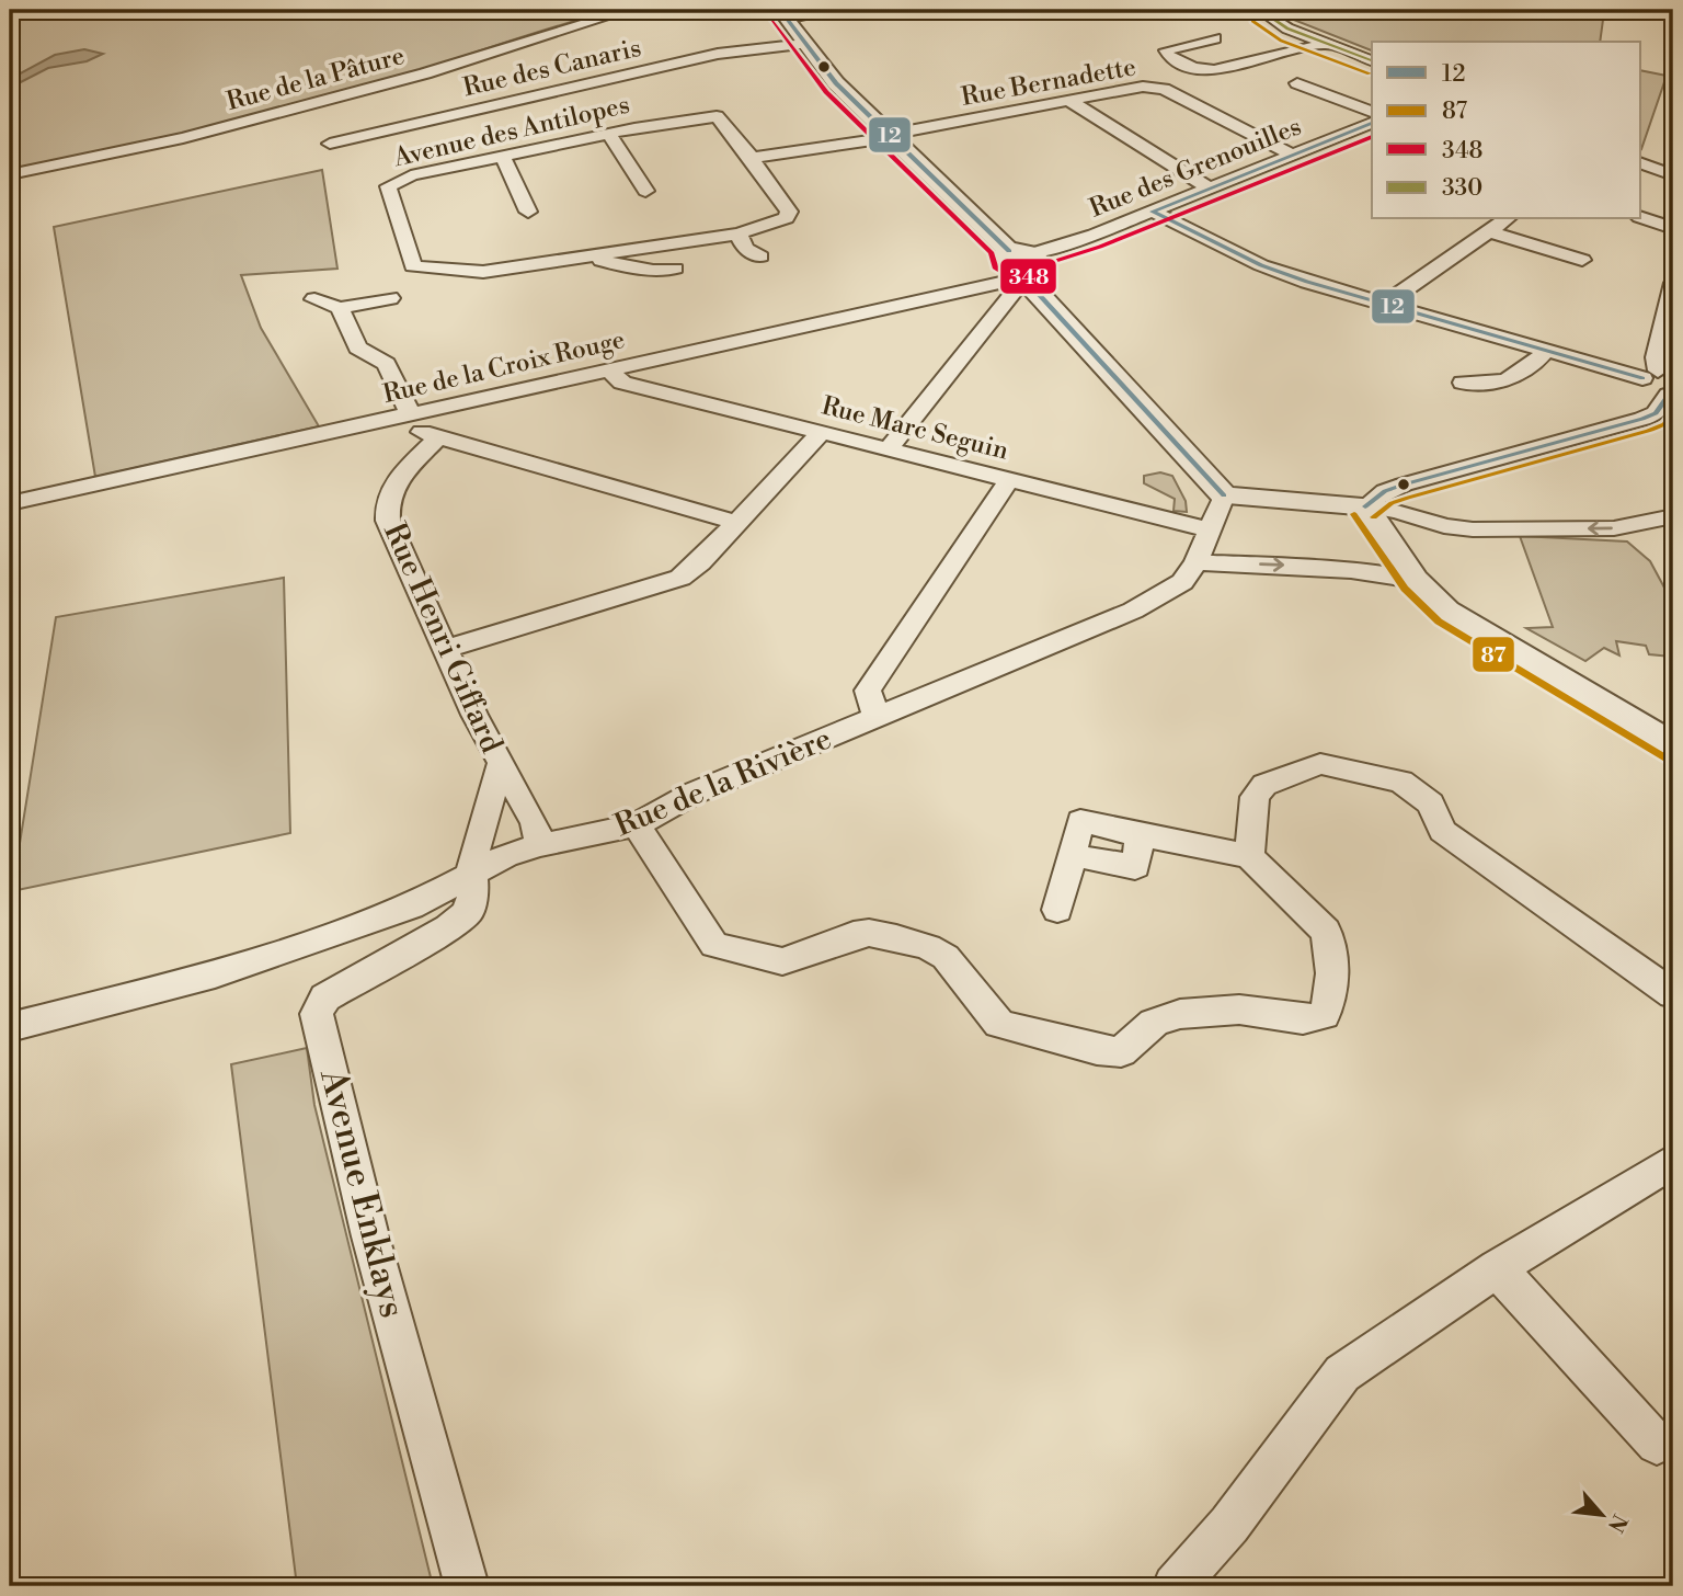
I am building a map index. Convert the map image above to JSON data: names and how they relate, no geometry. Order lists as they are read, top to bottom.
{
  "streets": {
    "street": [
      "Rue des Canaris",
      "Rue de la Pâture",
      "Rue Bernadette",
      "Avenue des Antilopes",
      "Rue des Grenouilles",
      "Rue de la Croix Rouge",
      "Rue Marc Seguin",
      "Rue Henri Giffard",
      "Rue de la Rivière",
      "Avenue Enklays"
    ]
  },
  "crossings": [
    ["Rue Bernadette", "Rue des Grenouilles"],
    ["Rue des Grenouilles", "Rue de la Croix Rouge"],
    ["Rue de la Croix Rouge", "Rue Marc Seguin"],
    ["Rue Henri Giffard", "Rue de la Rivière"],
    ["Rue Henri Giffard", "Avenue Enklays"],
    ["Rue de la Rivière", "Avenue Enklays"]
  ],
  "lines": [
    "transit line 12",
    "transit line 330",
    "transit line 348",
    "transit line 87"
  ],
  "legend": [
    "12",
    "87",
    "348",
    "330"
  ],
  "north": "bottom right"
}
